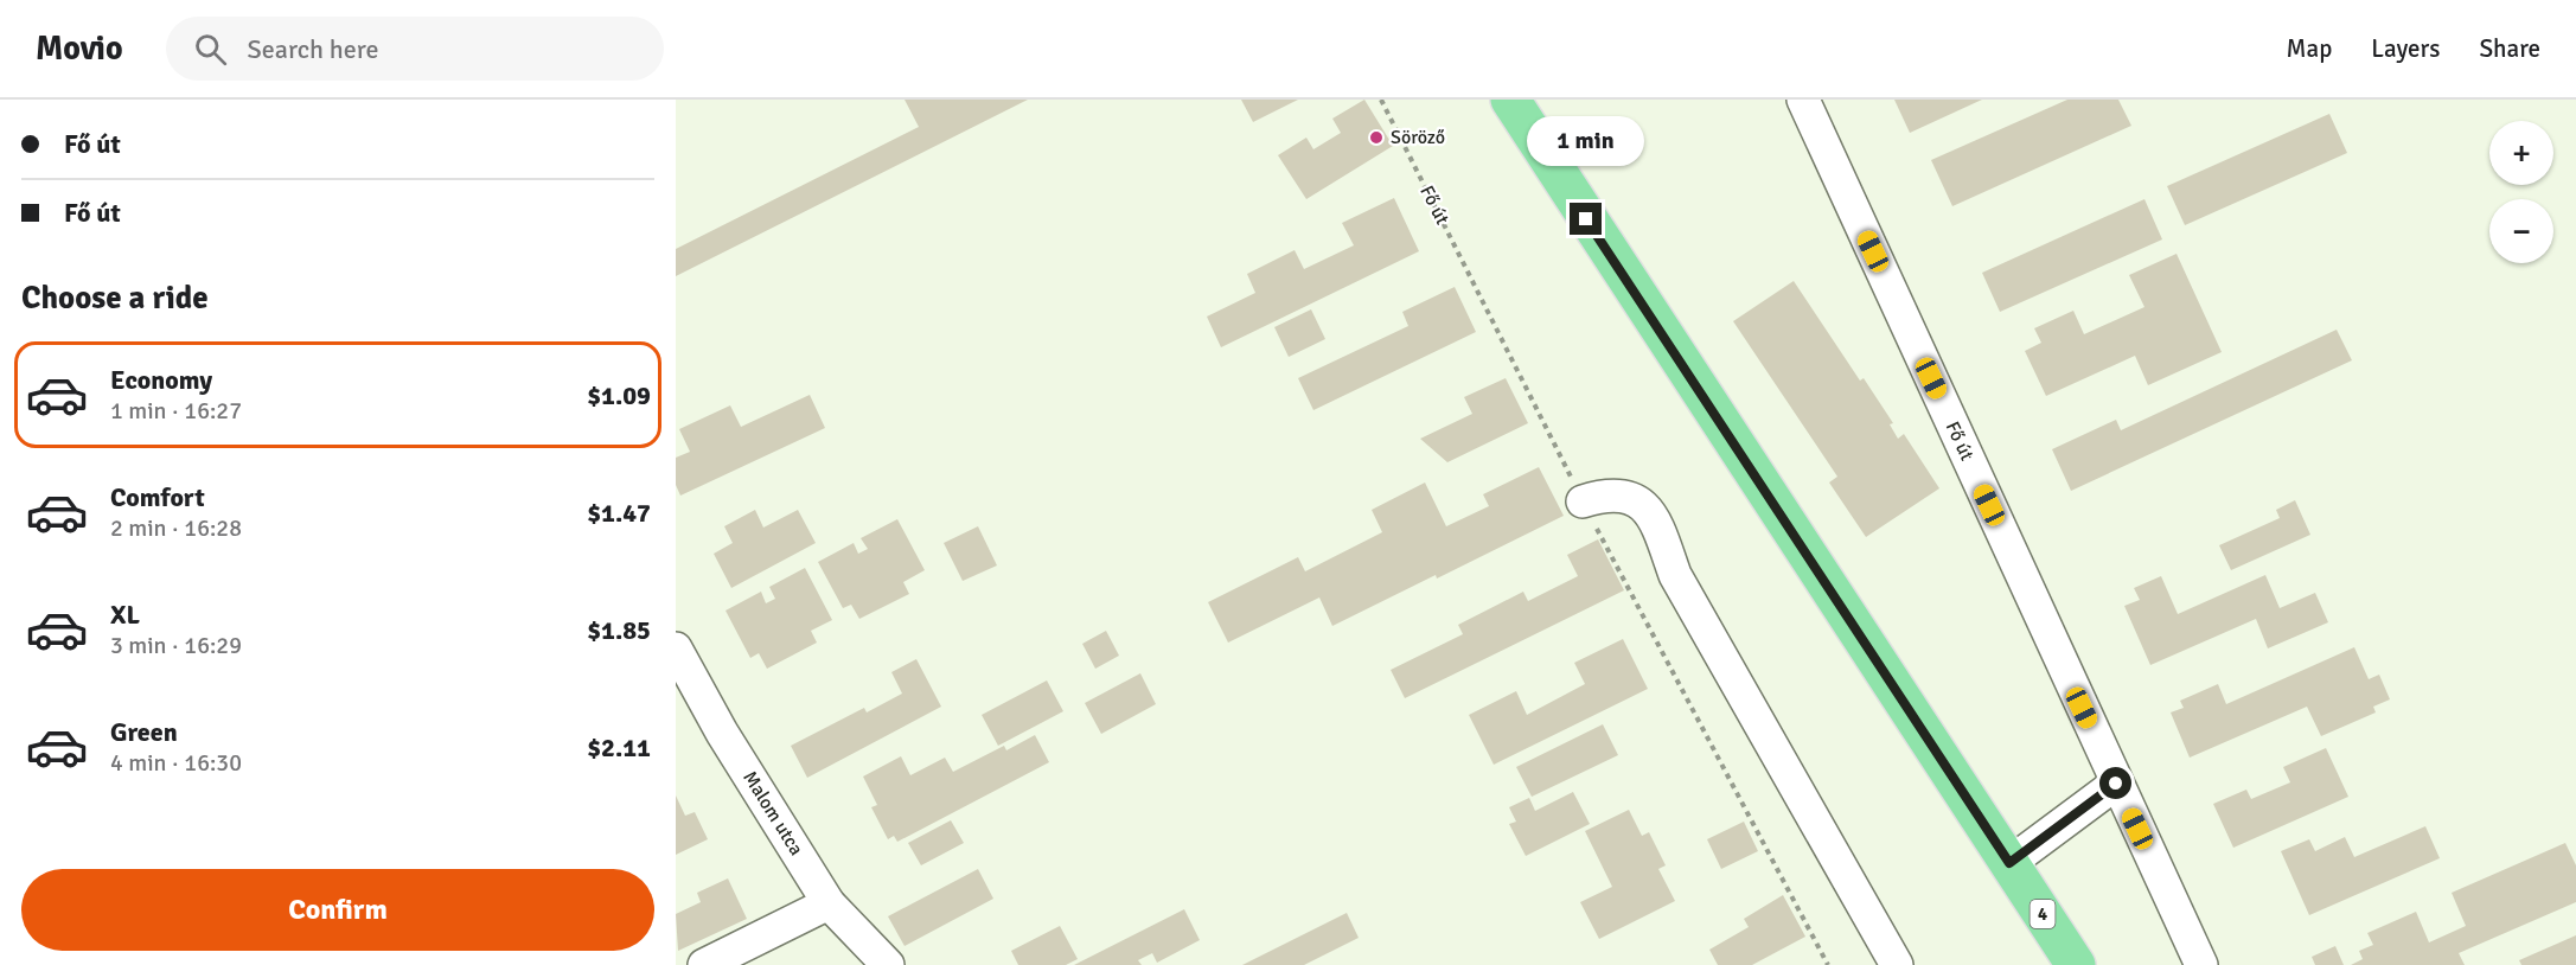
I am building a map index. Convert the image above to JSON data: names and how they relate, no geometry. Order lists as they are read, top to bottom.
{
  "streets": {
    "main road": ["4"],
    "street": ["Fő út", "Malom utca"]
  },
  "places": ["Söröző"],
  "page": {
    "header": "Movio",
    "search": "Search here",
    "nav": ["Map", "Layers", "Share"],
    "banner": ["Fő út", "Fő út"],
    "bubble": "1 min",
    "map_buttons": ["+", "−"],
    "heading": "Choose a ride",
    "list": [
      {
        "name": "Economy",
        "note": "1 min · 16:27",
        "value": "$1.09"
      },
      {
        "name": "Comfort",
        "note": "2 min · 16:28",
        "value": "$1.47"
      },
      {
        "name": "XL",
        "note": "3 min · 16:29",
        "value": "$1.85"
      },
      {
        "name": "Green",
        "note": "4 min · 16:30",
        "value": "$2.11"
      }
    ],
    "buttons": "Confirm"
  }
}
